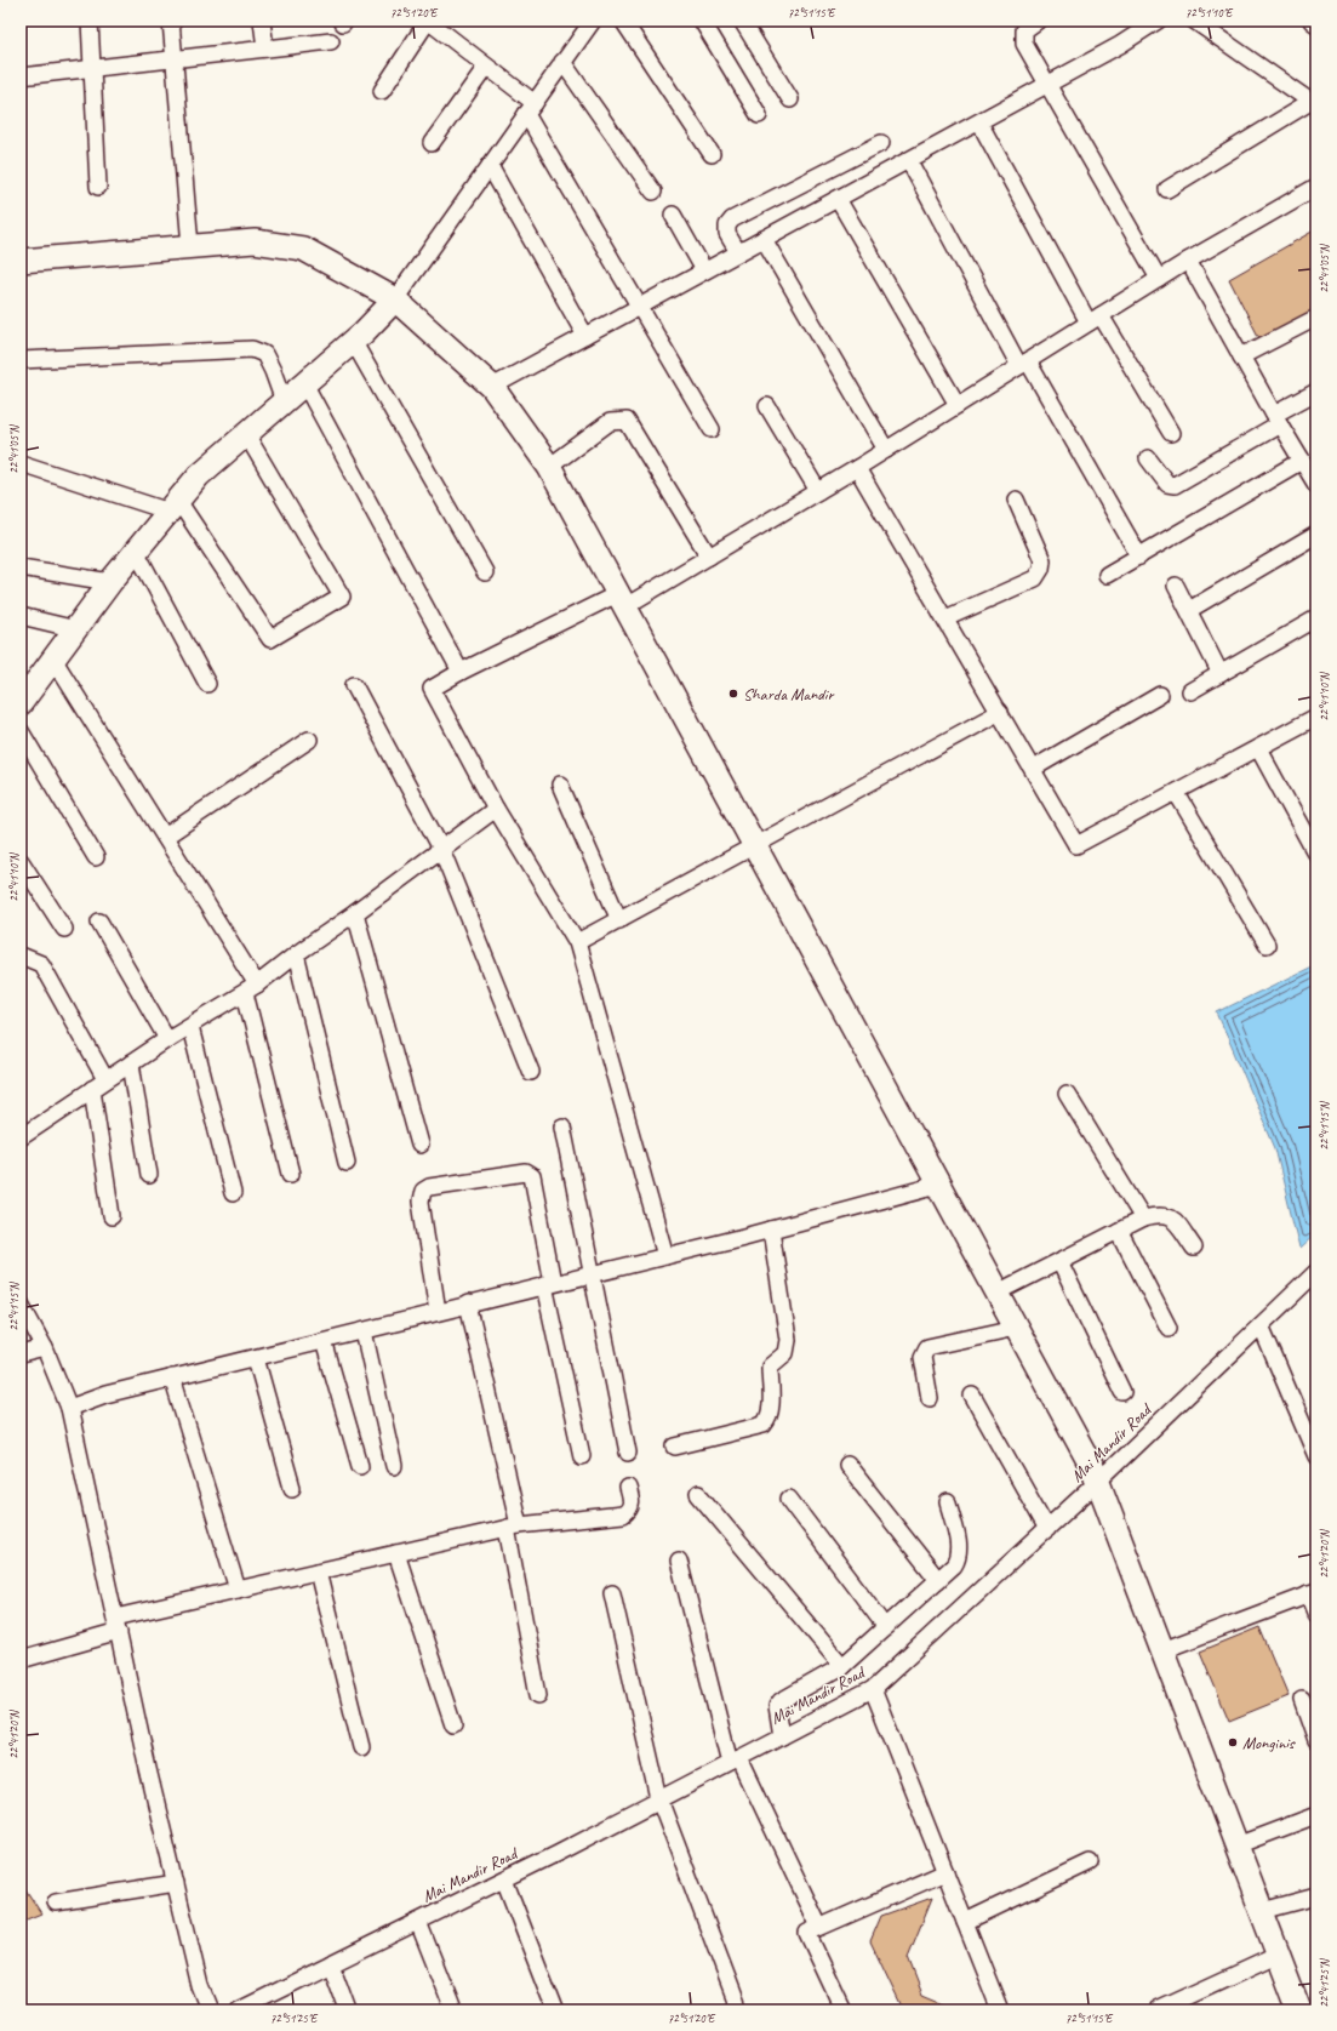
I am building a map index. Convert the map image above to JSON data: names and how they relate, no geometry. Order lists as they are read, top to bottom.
{
  "streets": {
    "street": ["Mai Mandir Road"]
  },
  "places": ["Sharda Mandir", "Monginis"],
  "coordinates": [
    "72°51'20\"E",
    "72°51'15\"E",
    "72°51'10\"E",
    "22°41'05\"N",
    "22°41'10\"N",
    "22°41'15\"N",
    "22°41'20\"N",
    "22°41'25\"N",
    "72°51'25\"E"
  ]
}
